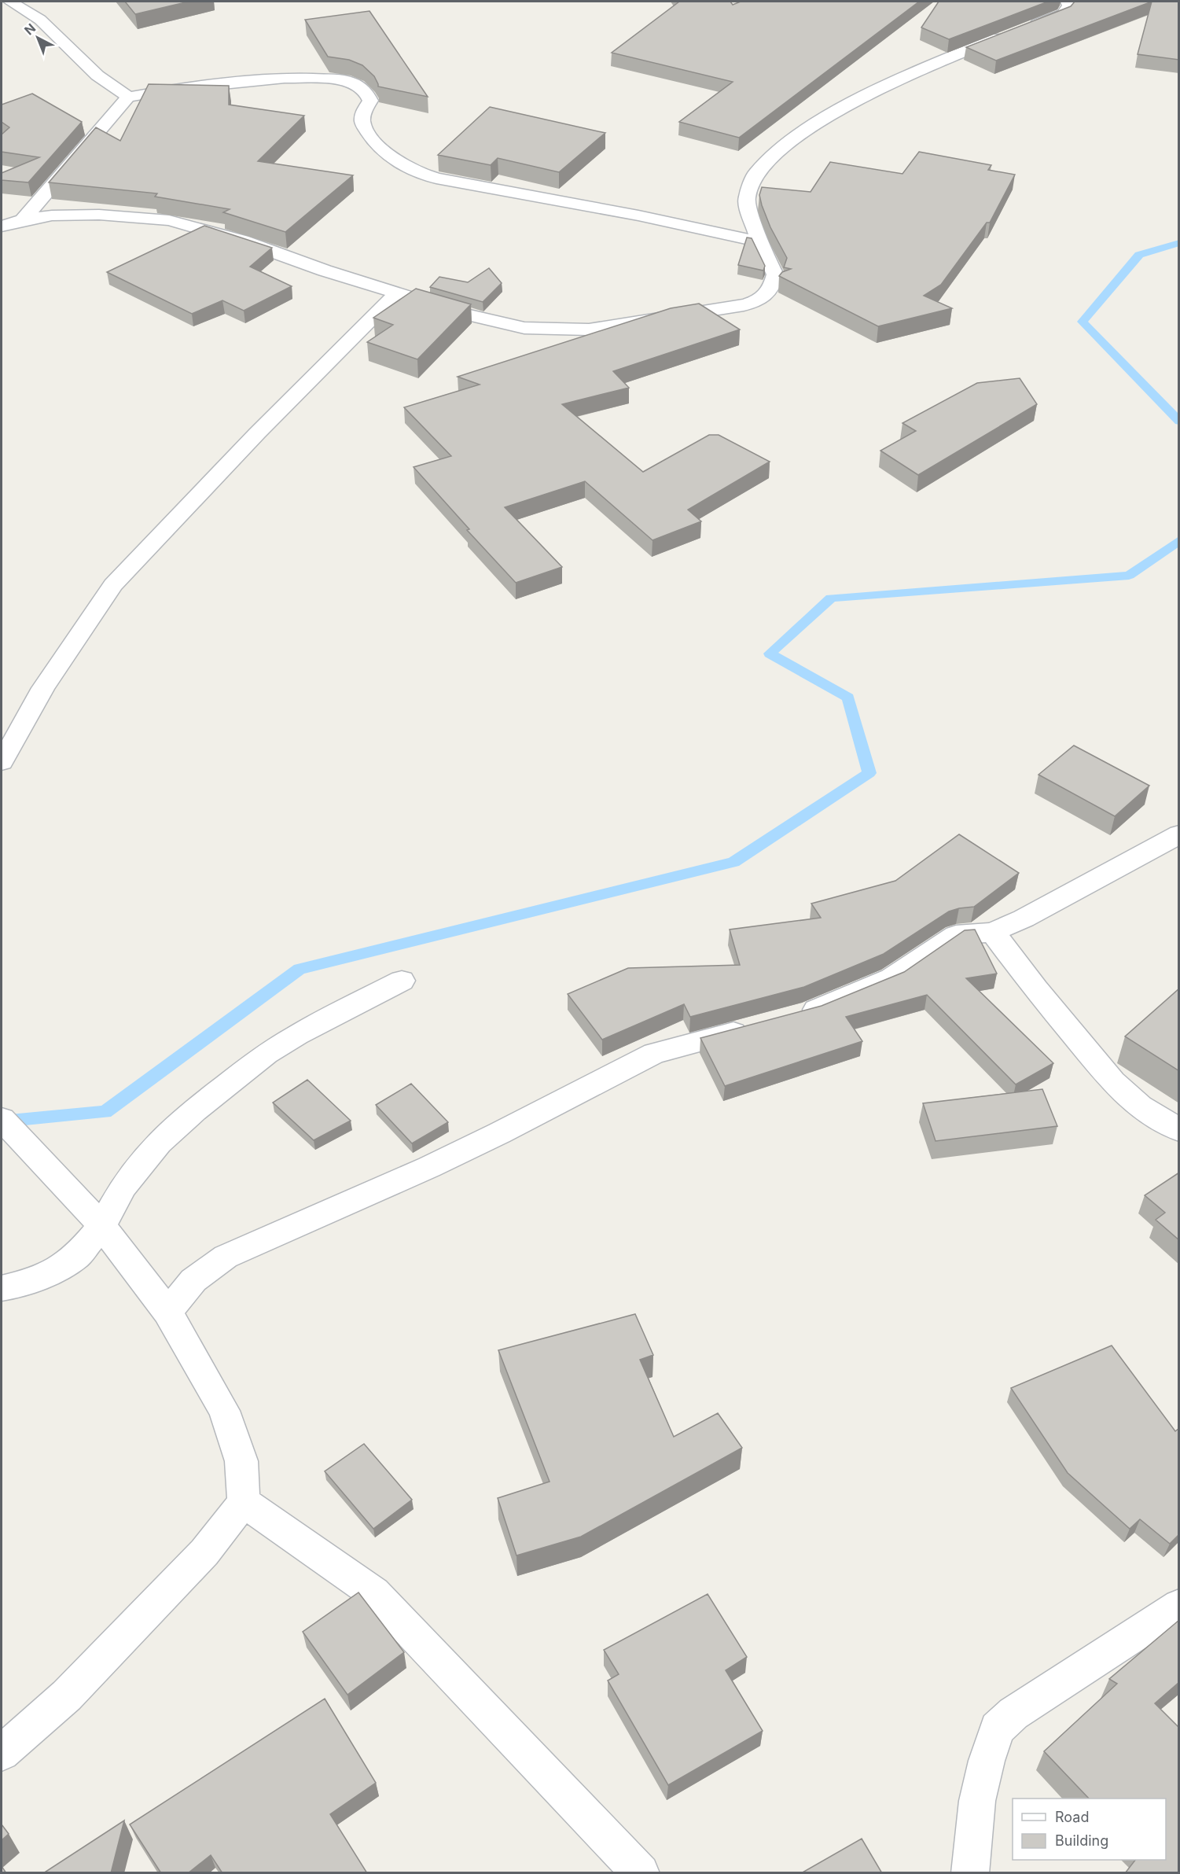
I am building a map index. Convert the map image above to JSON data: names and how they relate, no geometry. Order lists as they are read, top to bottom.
{
  "legend": ["Road", "Building"],
  "north": "top left"
}
